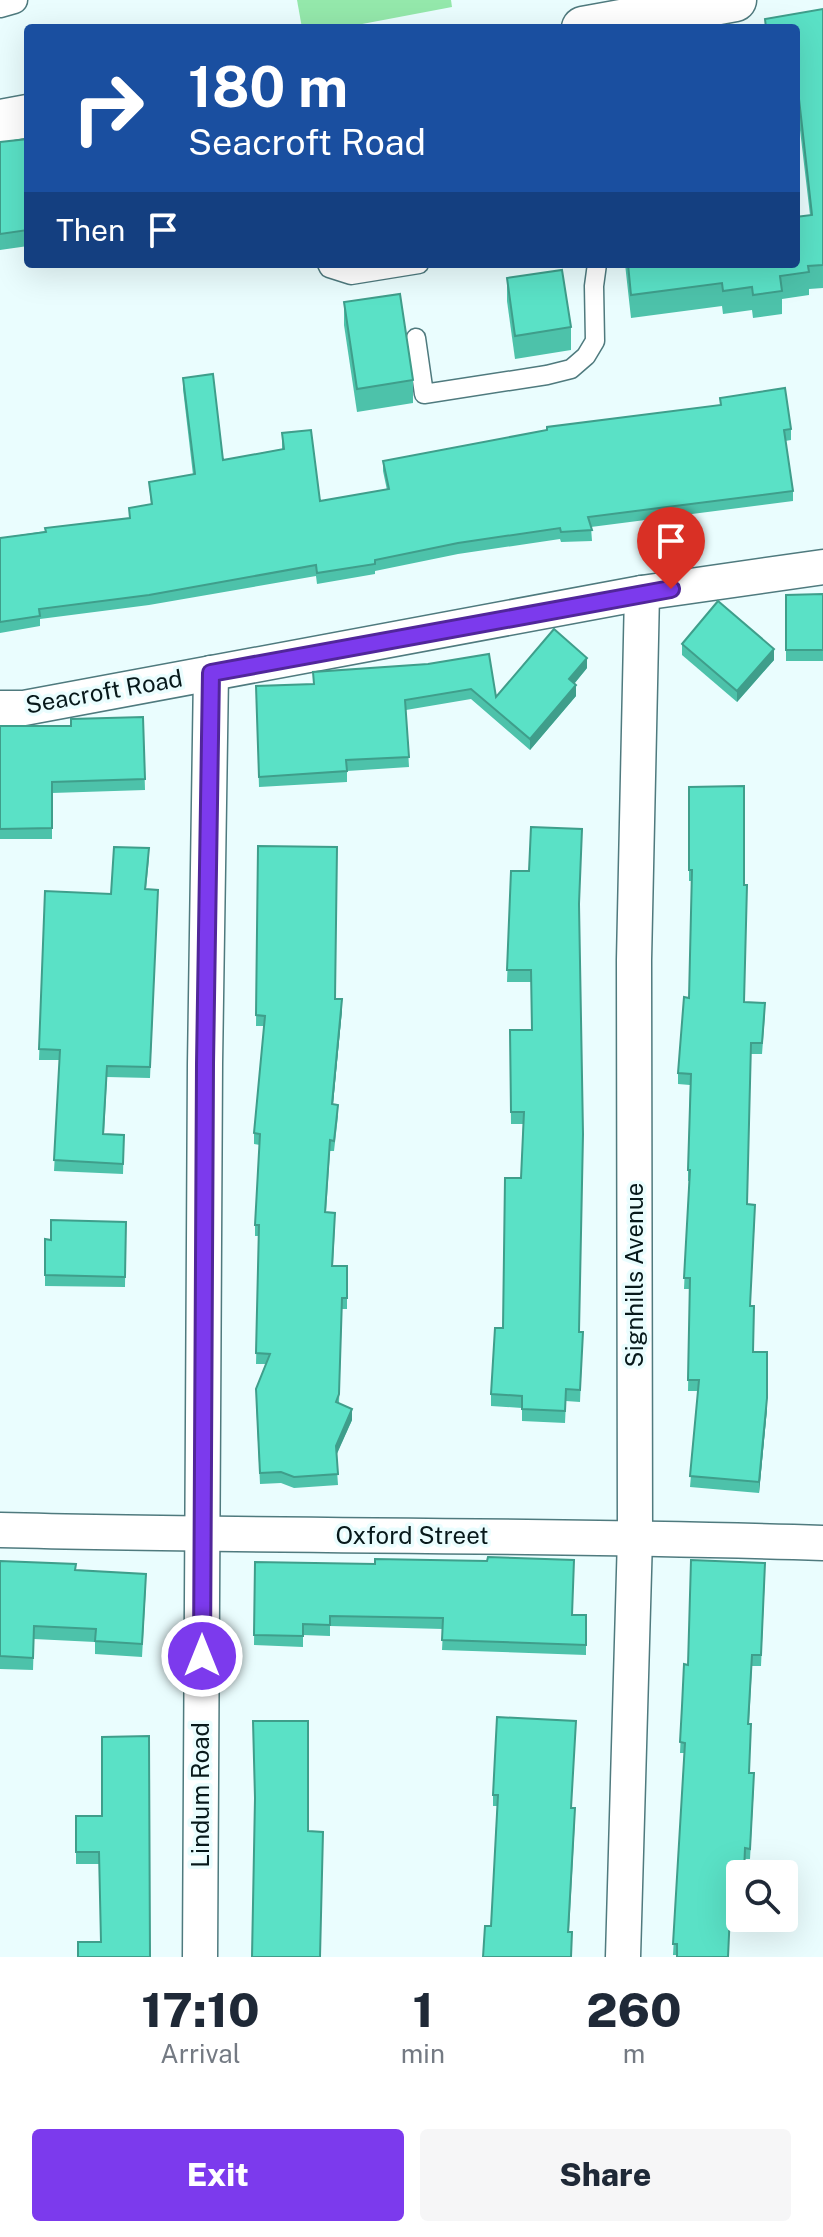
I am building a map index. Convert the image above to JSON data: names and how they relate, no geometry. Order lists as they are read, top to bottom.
{
  "streets": {
    "street": [
      "Seacroft Road",
      "Signhills Avenue",
      "Oxford Street",
      "Lindum Road"
    ]
  },
  "crossings": [
    ["Seacroft Road", "Signhills Avenue"],
    ["Seacroft Road", "Lindum Road"],
    ["Signhills Avenue", "Oxford Street"],
    ["Oxford Street", "Lindum Road"]
  ],
  "page": {
    "turn": ["180 m", "Seacroft Road"],
    "then": "Then",
    "eta": [
      "17:10",
      "Arrival",
      "1",
      "min",
      "260",
      "m"
    ],
    "buttons": ["Exit", "Share"]
  }
}
